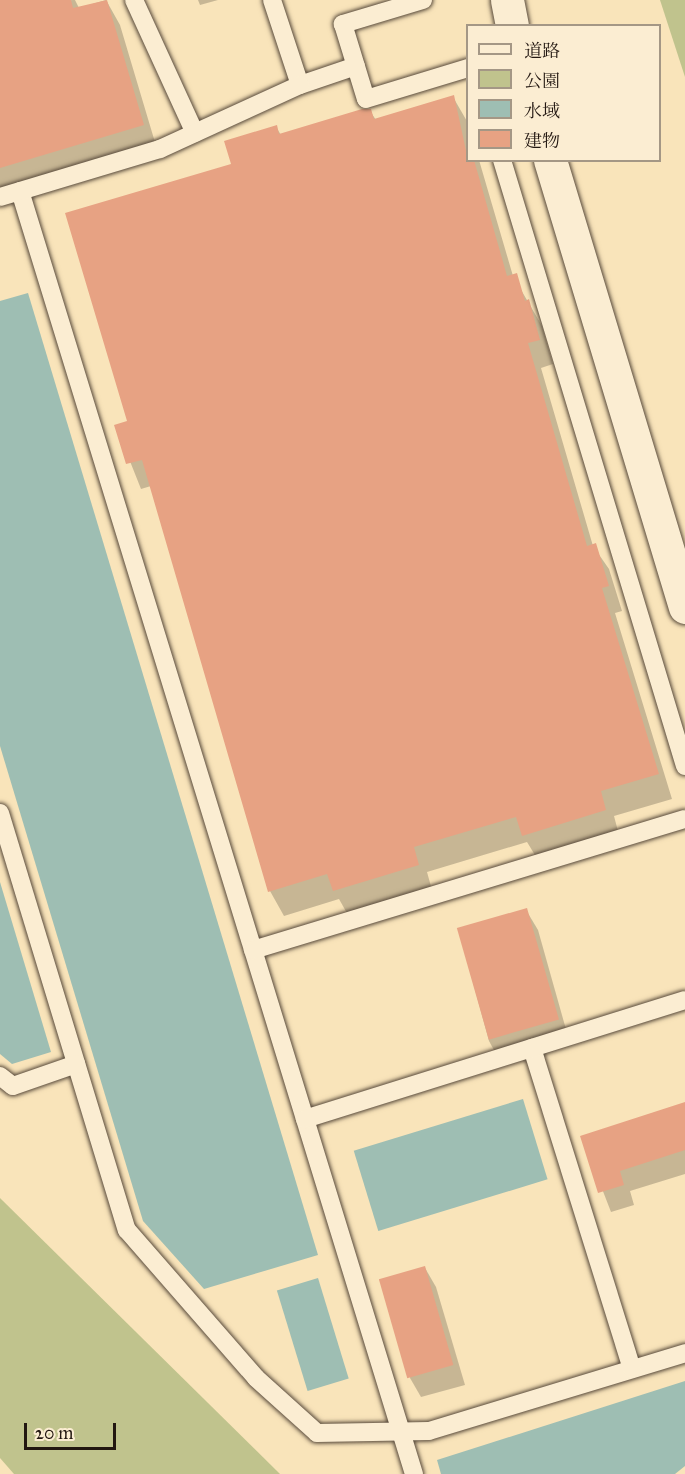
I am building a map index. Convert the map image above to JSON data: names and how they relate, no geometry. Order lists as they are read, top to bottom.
{
  "legend": [
    "道路",
    "公園",
    "水域",
    "建物"
  ],
  "scale_bar": "20 m"
}
